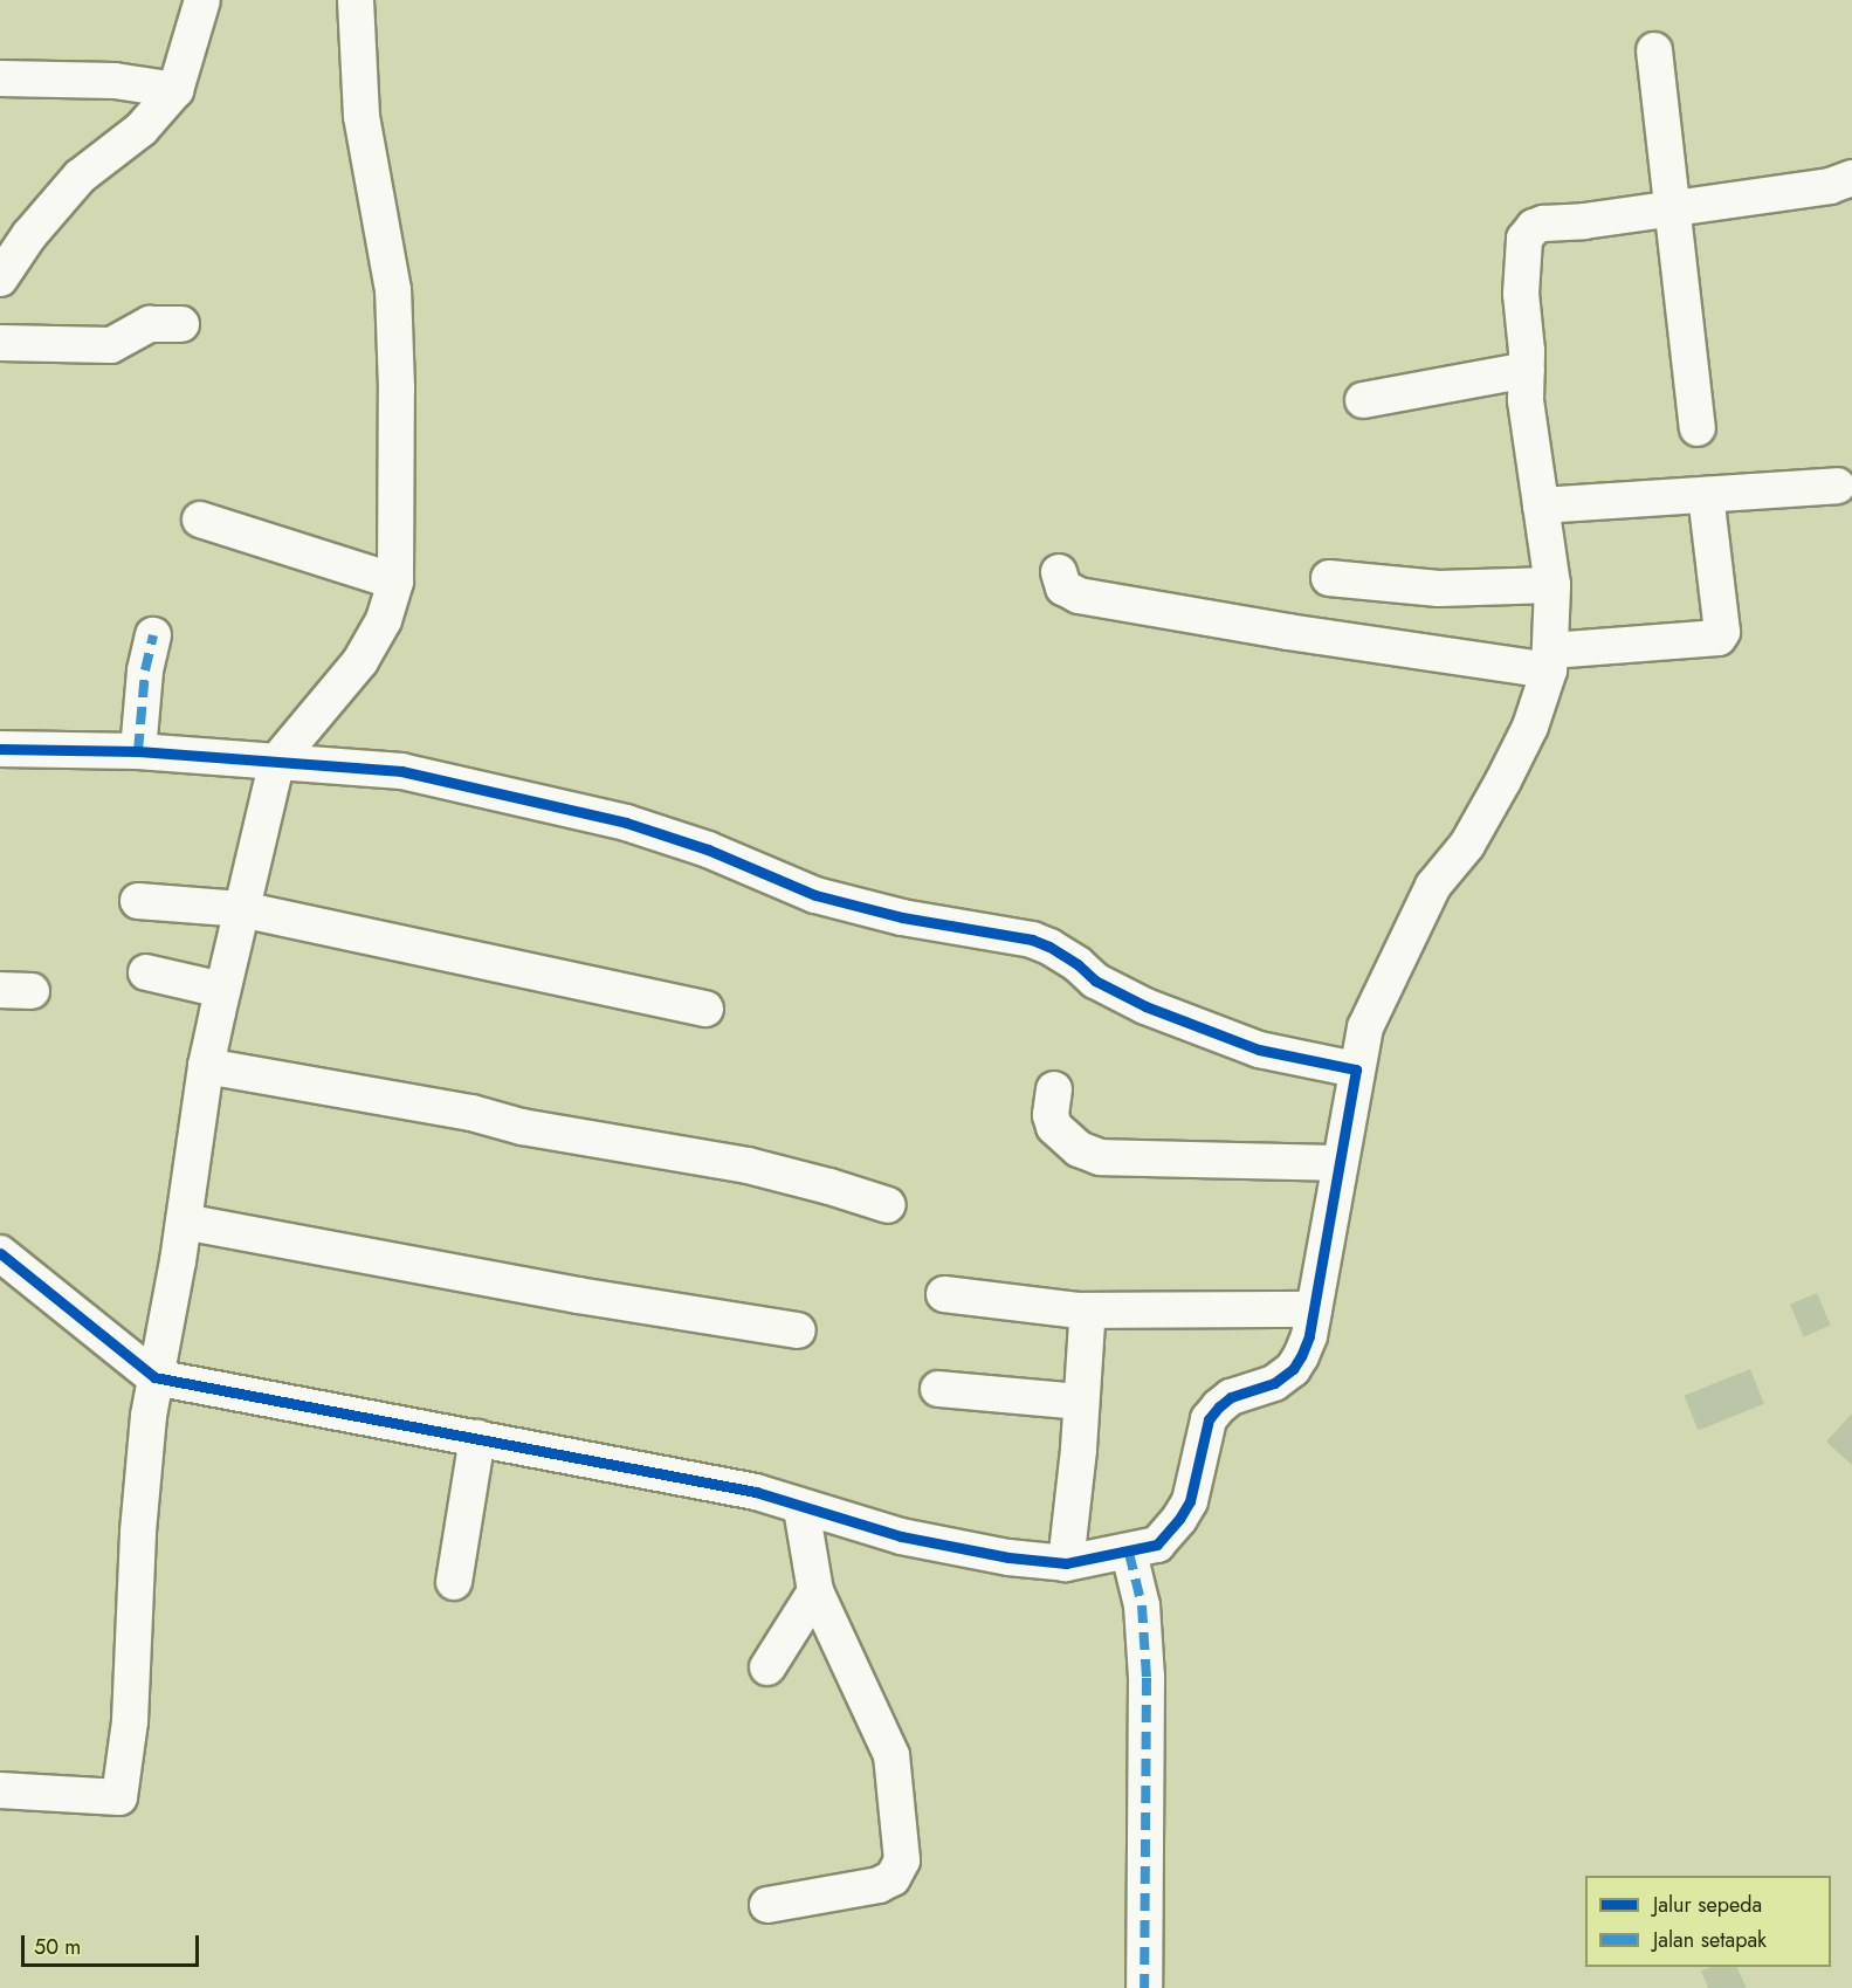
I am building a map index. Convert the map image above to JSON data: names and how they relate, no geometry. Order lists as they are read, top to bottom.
{
  "legend": ["Jalur sepeda", "Jalan setapak"],
  "scale_bar": "50 m"
}
